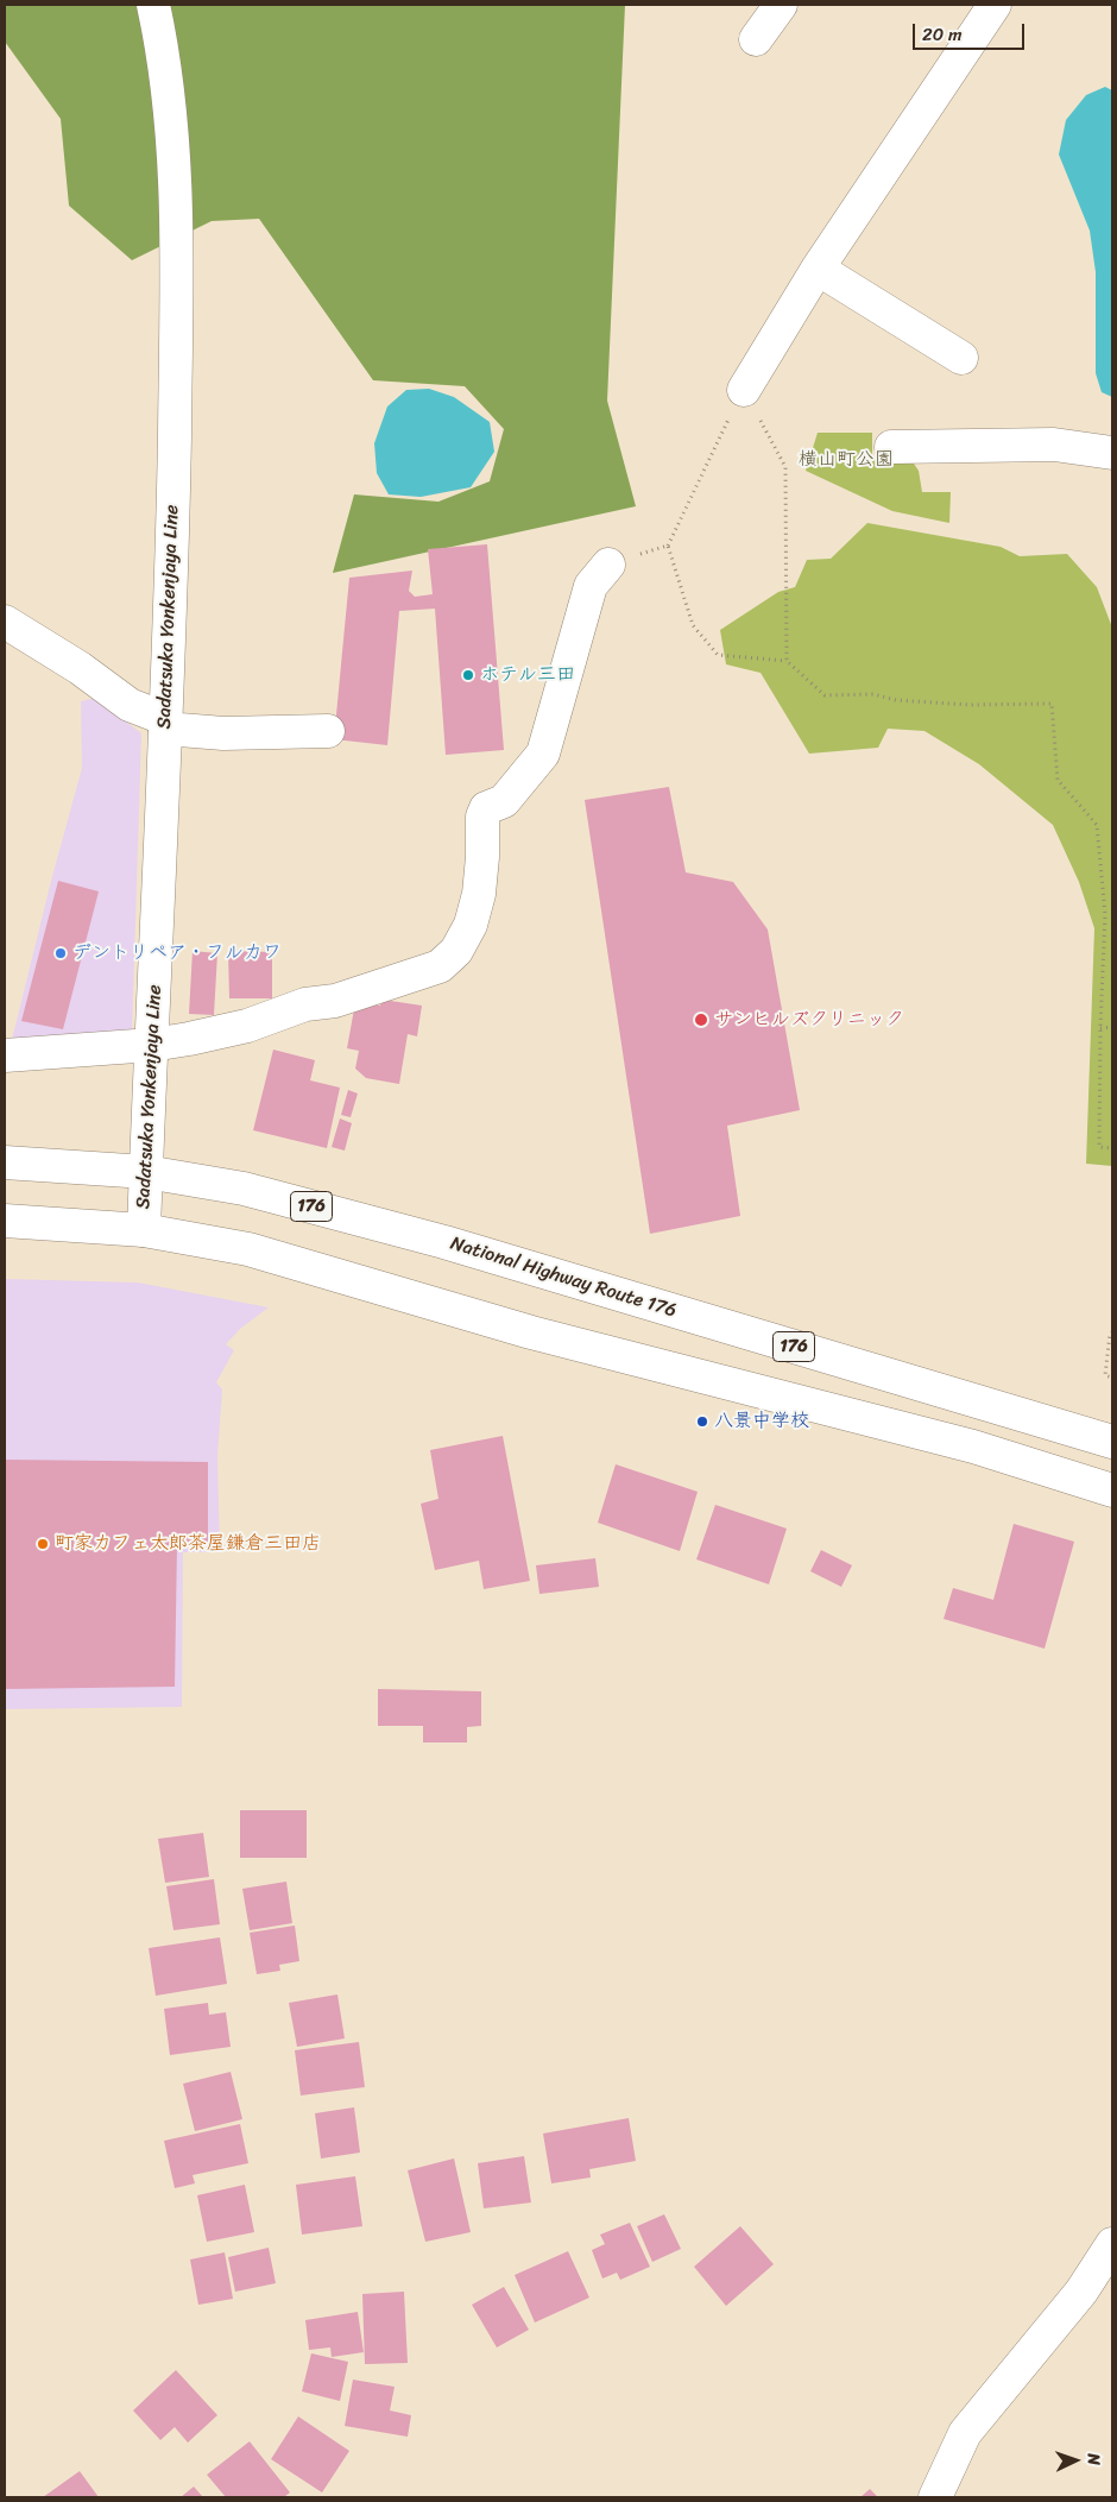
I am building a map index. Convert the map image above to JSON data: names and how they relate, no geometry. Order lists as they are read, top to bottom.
{
  "streets": {
    "main road": ["Sadatsuka Yonkenjaya Line", "176", "National Highway Route 176"]
  },
  "crossings": [
    ["Sadatsuka Yonkenjaya Line", "National Highway Route 176"]
  ],
  "parks": ["横山町公園"],
  "places": [
    "ホテル三田",
    "デントリペア・フルカワ",
    "サンヒルズクリニック",
    "八景中学校",
    "町家カフェ太郎茶屋鎌倉三田店"
  ],
  "scale_bar": "20 m",
  "north": "right"
}
